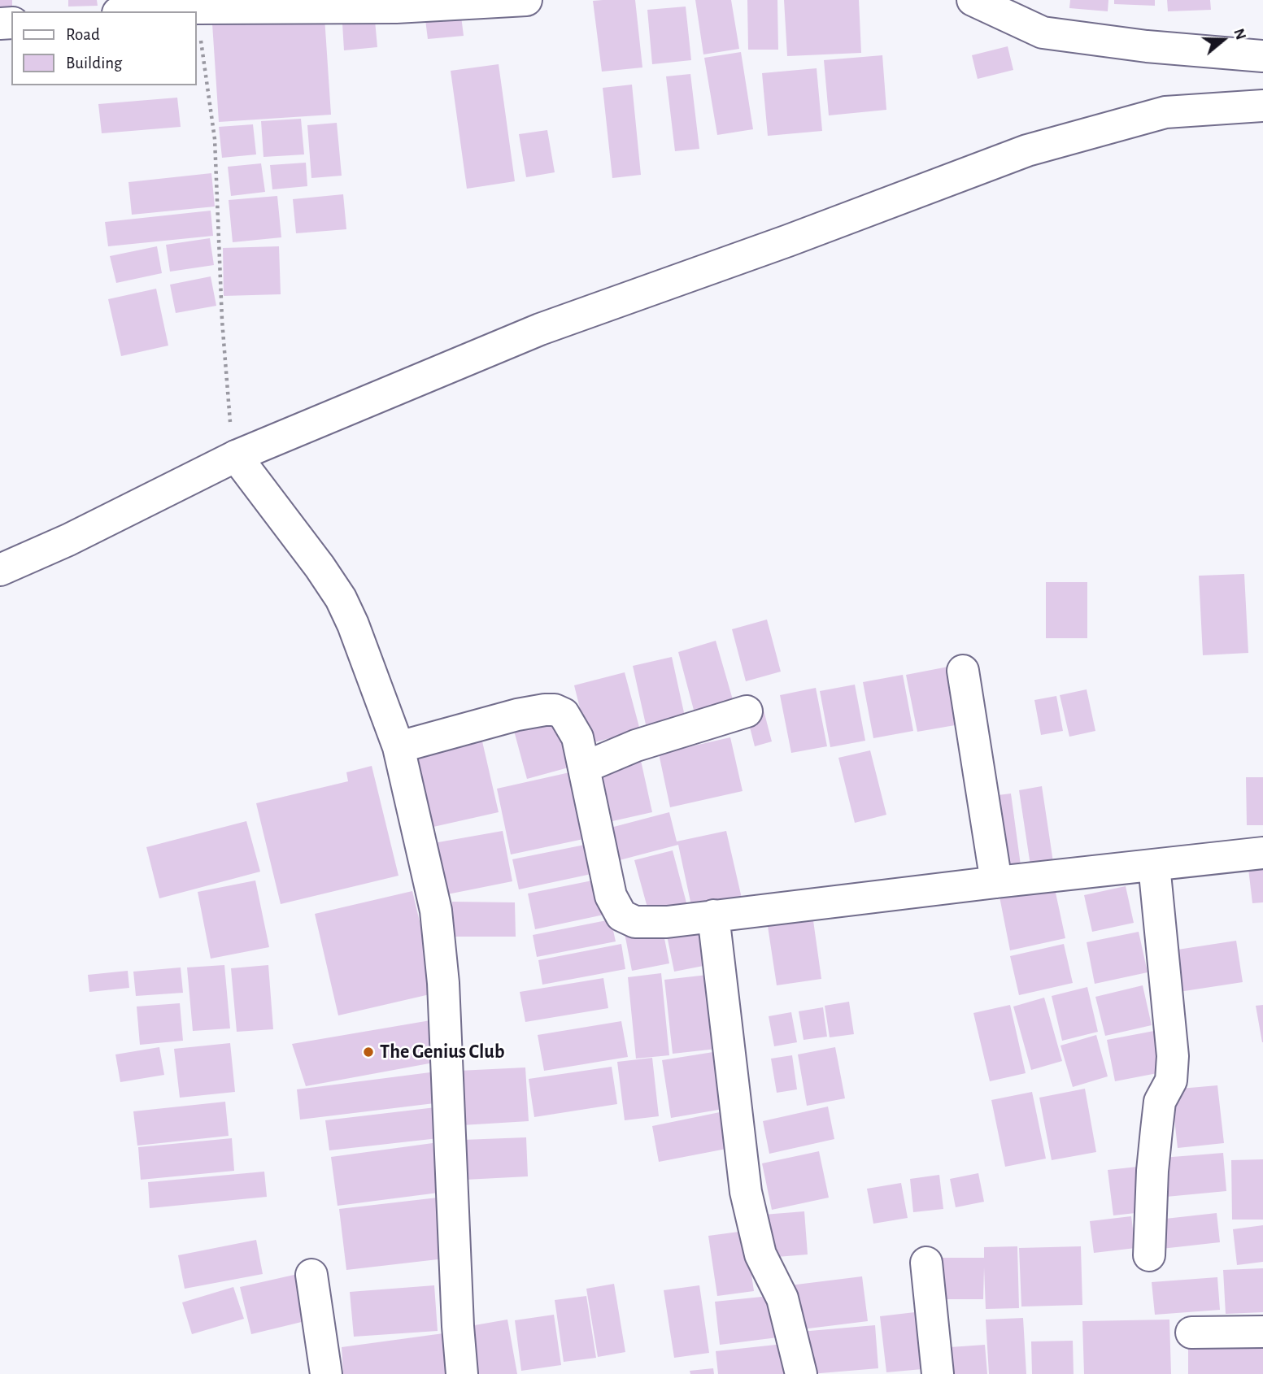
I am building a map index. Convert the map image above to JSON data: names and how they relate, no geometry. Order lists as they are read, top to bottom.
{
  "places": ["The Genius Club"],
  "legend": ["Road", "Building"],
  "north": "right"
}
